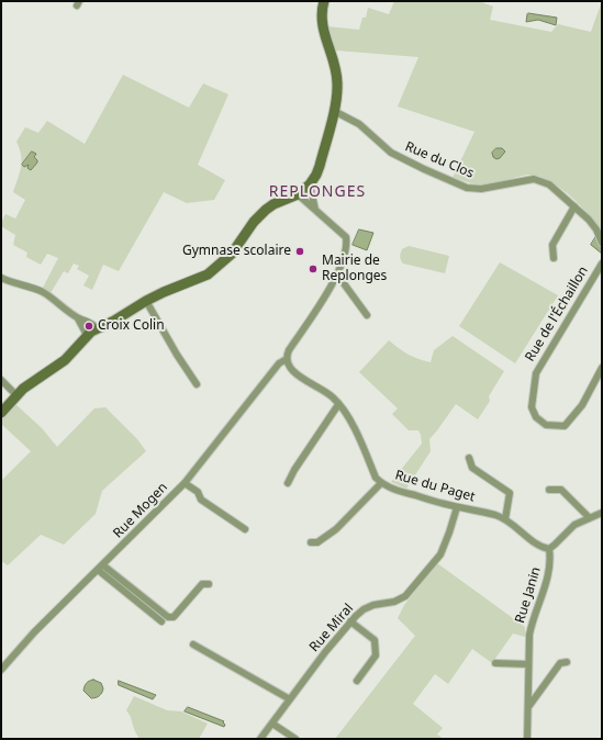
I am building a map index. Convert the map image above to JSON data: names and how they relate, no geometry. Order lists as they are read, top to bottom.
{
  "streets": {
    "street": [
      "Rue du Clos",
      "Rue de l'Échaillon",
      "Rue du Paget",
      "Rue Mogen",
      "Rue Janin",
      "Rue Miral"
    ]
  },
  "crossings": [
    ["Rue du Paget", "Rue Mogen"],
    ["Rue du Paget", "Rue Janin"],
    ["Rue du Paget", "Rue Miral"]
  ],
  "districts": ["REPLONGES"],
  "places": ["Gymnase scolaire", "Mairie de Replonges", "Croix Colin"]
}
